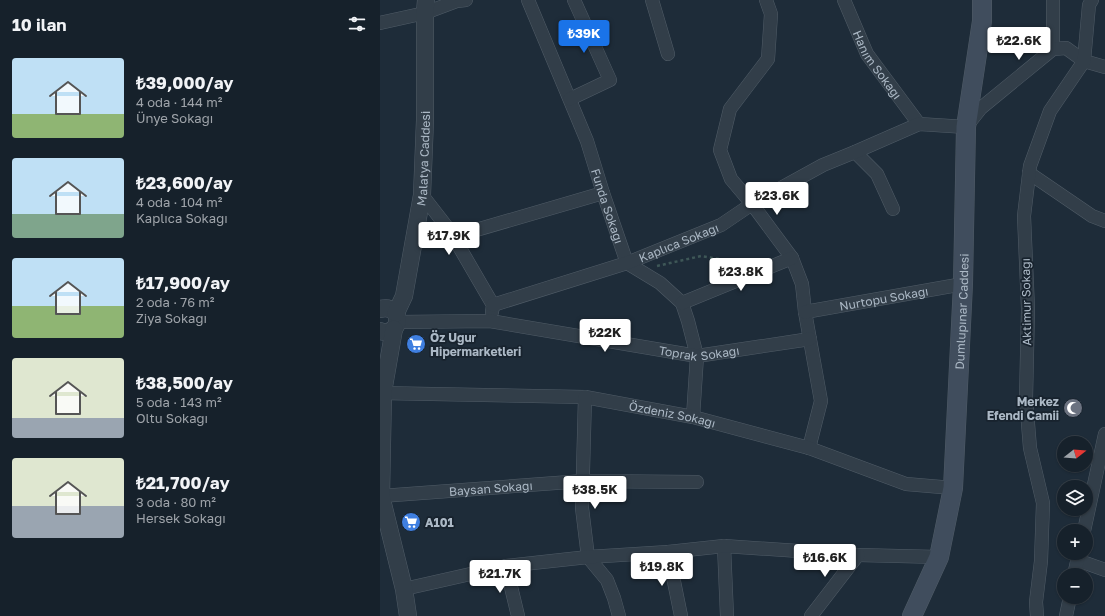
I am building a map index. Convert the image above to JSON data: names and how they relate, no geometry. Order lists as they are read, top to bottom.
{
  "streets": {
    "main road": ["Dumlupınar Caddesi"],
    "street": [
      "Hanım Sokağı",
      "Malatya Caddesi",
      "Funda Sokağı",
      "Kaplıca Sokağı",
      "Nurtopu Sokağı",
      "Aktimur Sokağı",
      "Toprak Sokağı",
      "Özdeniz Sokağı",
      "Baysan Sokağı"
    ]
  },
  "crossings": [
    ["Hanım Sokağı", "Kaplıca Sokağı"],
    ["Malatya Caddesi", "Toprak Sokağı"],
    ["Malatya Caddesi", "Özdeniz Sokağı"],
    ["Malatya Caddesi", "Baysan Sokağı"],
    ["Funda Sokağı", "Kaplıca Sokağı"],
    ["Kaplıca Sokağı", "Dumlupınar Caddesi"],
    ["Nurtopu Sokağı", "Dumlupınar Caddesi"],
    ["Dumlupınar Caddesi", "Özdeniz Sokağı"]
  ],
  "places": {
    "supermarket": ["Öz Uğur Hipermarketleri", "A101"],
    "mosque": ["Merkez Efendi Camii"]
  },
  "north": "right",
  "page": {
    "heading": "10 ilan",
    "price": [
      "₺39K",
      "₺22.6K",
      "₺23.6K",
      "₺17.9K",
      "₺23.8K",
      "₺22K",
      "₺38.5K",
      "₺16.6K",
      "₺19.8K",
      "₺21.7K"
    ],
    "list": [
      {
        "name": "₺39,000/ay",
        "note": "4 oda · 144 m² · Ünye Sokağı"
      },
      {
        "name": "₺23,600/ay",
        "note": "4 oda · 104 m² · Kaplıca Sokağı"
      },
      {
        "name": "₺17,900/ay",
        "note": "2 oda · 76 m² · Ziya Sokağı"
      },
      {
        "name": "₺38,500/ay",
        "note": "5 oda · 143 m² · Oltu Sokağı"
      },
      {
        "name": "₺21,700/ay",
        "note": "3 oda · 80 m² · Hersek Sokağı"
      }
    ],
    "map_buttons": ["+", "−"]
  }
}
